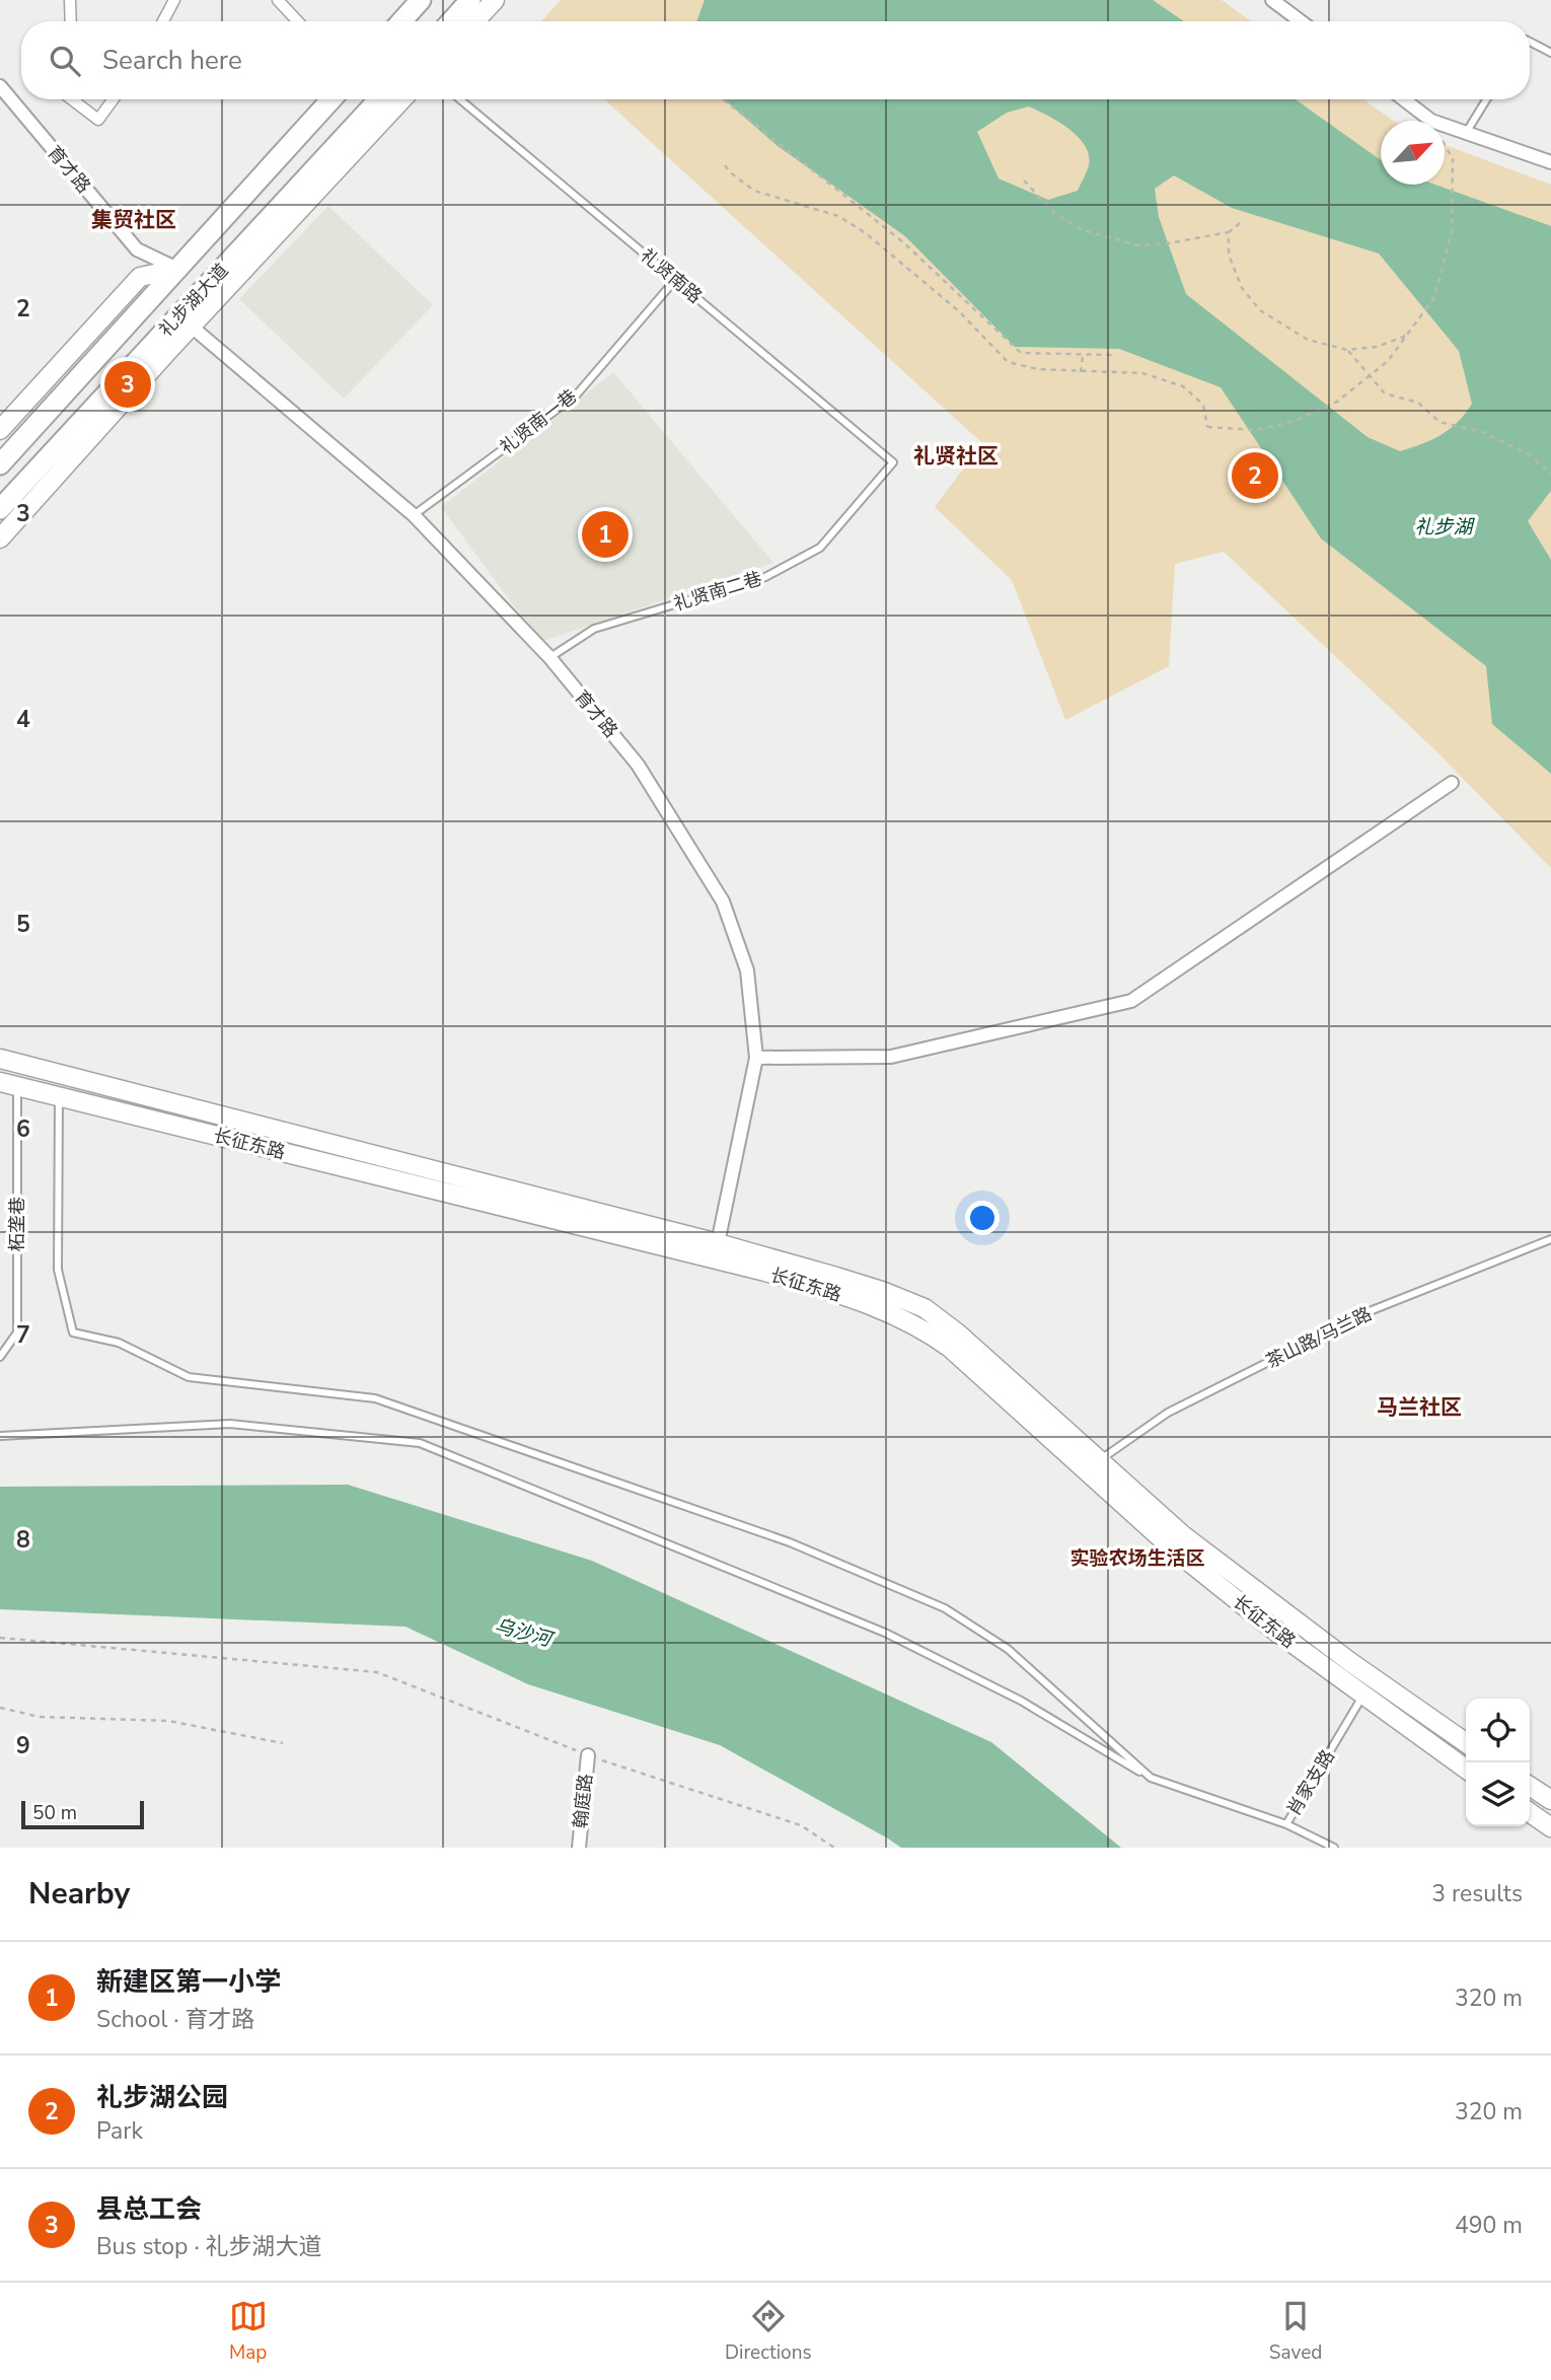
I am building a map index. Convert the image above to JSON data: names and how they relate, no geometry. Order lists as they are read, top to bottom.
{
  "streets": {
    "main road": ["礼步湖大道", "长征东路"],
    "street": ["育才路", "翰庭路"],
    "lane": [
      "礼贤南路",
      "礼贤南一巷",
      "礼贤南二巷",
      "柘垄巷",
      "茶山路/马兰路",
      "肖家支路"
    ]
  },
  "crossings": [
    ["育才路", "礼步湖大道"],
    ["育才路", "礼贤南一巷"],
    ["育才路", "礼贤南二巷"],
    ["育才路", "长征东路"],
    ["礼贤南路", "礼贤南一巷"],
    ["礼贤南路", "礼贤南二巷"],
    ["长征东路", "柘垄巷"],
    ["长征东路", "茶山路/马兰路"],
    ["长征东路", "肖家支路"]
  ],
  "districts": [
    "集贸社区",
    "礼贤社区",
    "马兰社区",
    "实验农场生活区"
  ],
  "water": ["礼步湖", "乌沙河"],
  "scale_bar": "50 m",
  "north": "top right",
  "page": {
    "search": "Search here",
    "pins": ["3", "2", "1"],
    "scale": "50 m",
    "heading": ["Nearby", "3 results"],
    "list": [
      {
        "mark": "1",
        "name": "新建区第一小学",
        "note": "School · 育才路",
        "value": "320 m"
      },
      {
        "mark": "2",
        "name": "礼步湖公园",
        "note": "Park",
        "value": "320 m"
      },
      {
        "mark": "3",
        "name": "县总工会",
        "note": "Bus stop · 礼步湖大道",
        "value": "490 m"
      }
    ],
    "nav": ["Map", "Directions", "Saved"]
  },
  "grid": {
    "rows": [
      "2",
      "3",
      "4",
      "5",
      "6",
      "7",
      "8",
      "9"
    ]
  }
}
